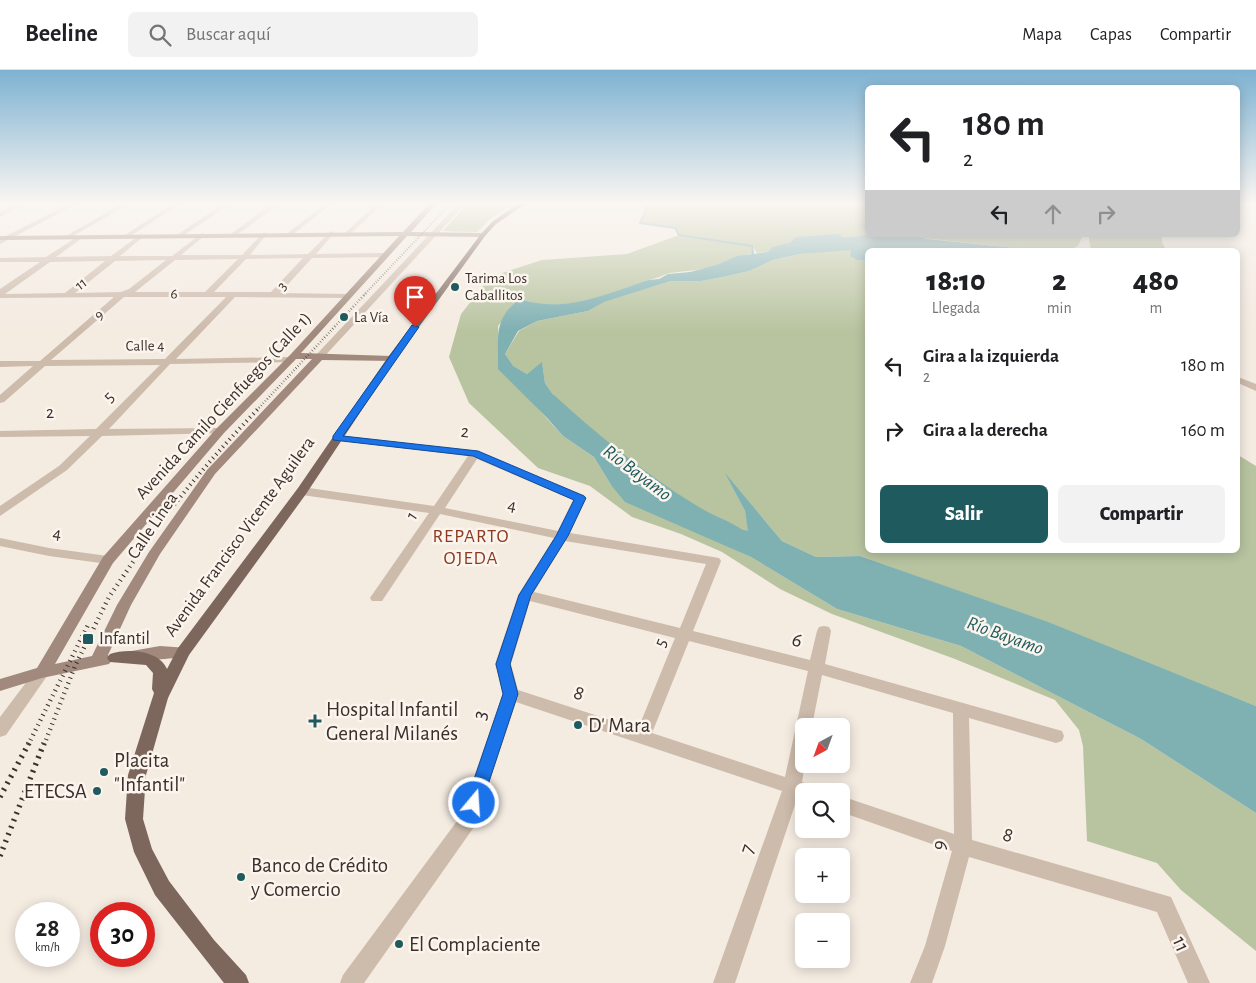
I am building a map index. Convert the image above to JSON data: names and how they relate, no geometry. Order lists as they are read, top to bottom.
{
  "streets": {
    "main road": ["Avenida Francisco Vicente Aguilera"],
    "street": [
      "11",
      "3",
      "6",
      "9",
      "Calle 4",
      "5",
      "Avenida Camilo Cienfuegos (Calle 1)",
      "2",
      "4",
      "1",
      "Calle Linea",
      "8",
      "7"
    ]
  },
  "crossings": [
    ["11", "6"],
    ["11", "8"],
    ["3", "6"],
    ["3", "8"],
    ["6", "9"],
    ["6", "5"],
    ["6", "Avenida Camilo Cienfuegos (Calle 1)"],
    ["6", "7"],
    ["9", "Calle 4"],
    ["9", "8"],
    ["Calle 4", "5"],
    ["Calle 4", "Avenida Camilo Cienfuegos (Calle 1)"],
    ["Calle 4", "Calle Linea"],
    ["Calle 4", "Avenida Francisco Vicente Aguilera"],
    ["5", "2"],
    ["5", "4"],
    ["5", "8"],
    ["Avenida Camilo Cienfuegos (Calle 1)", "2"],
    ["Avenida Camilo Cienfuegos (Calle 1)", "4"],
    ["2", "4"],
    ["2", "1"],
    ["2", "Avenida Francisco Vicente Aguilera"],
    ["4", "1"],
    ["4", "Avenida Francisco Vicente Aguilera"]
  ],
  "districts": ["REPARTO OJEDA"],
  "water": ["Río Bayamo"],
  "places": {
    "other": [
      "Tarima Los Caballitos",
      "La Vía",
      "D' Mara",
      "Placita \"Infantil\"",
      "ETECSA",
      "Banco de Crédito y Comercio",
      "El Complaciente"
    ],
    "transit": ["Infantil"],
    "health": ["Hospital Infantil General Milanés"]
  },
  "north": "bottom left",
  "page": {
    "header": "Beeline",
    "search": "Buscar aquí",
    "nav": ["Mapa", "Capas", "Compartir"],
    "turn": ["180 m", "2"],
    "eta": [
      "18:10",
      "Llegada",
      "2",
      "min",
      "480",
      "m"
    ],
    "list": [
      {
        "name": "Gira a la izquierda",
        "note": "2",
        "value": "180 m"
      },
      {
        "name": "Gira a la derecha",
        "value": "160 m"
      }
    ],
    "buttons": ["Salir", "Compartir"],
    "map_buttons": ["+", "−"],
    "speed": "28 km/h",
    "limit": "30"
  }
}
